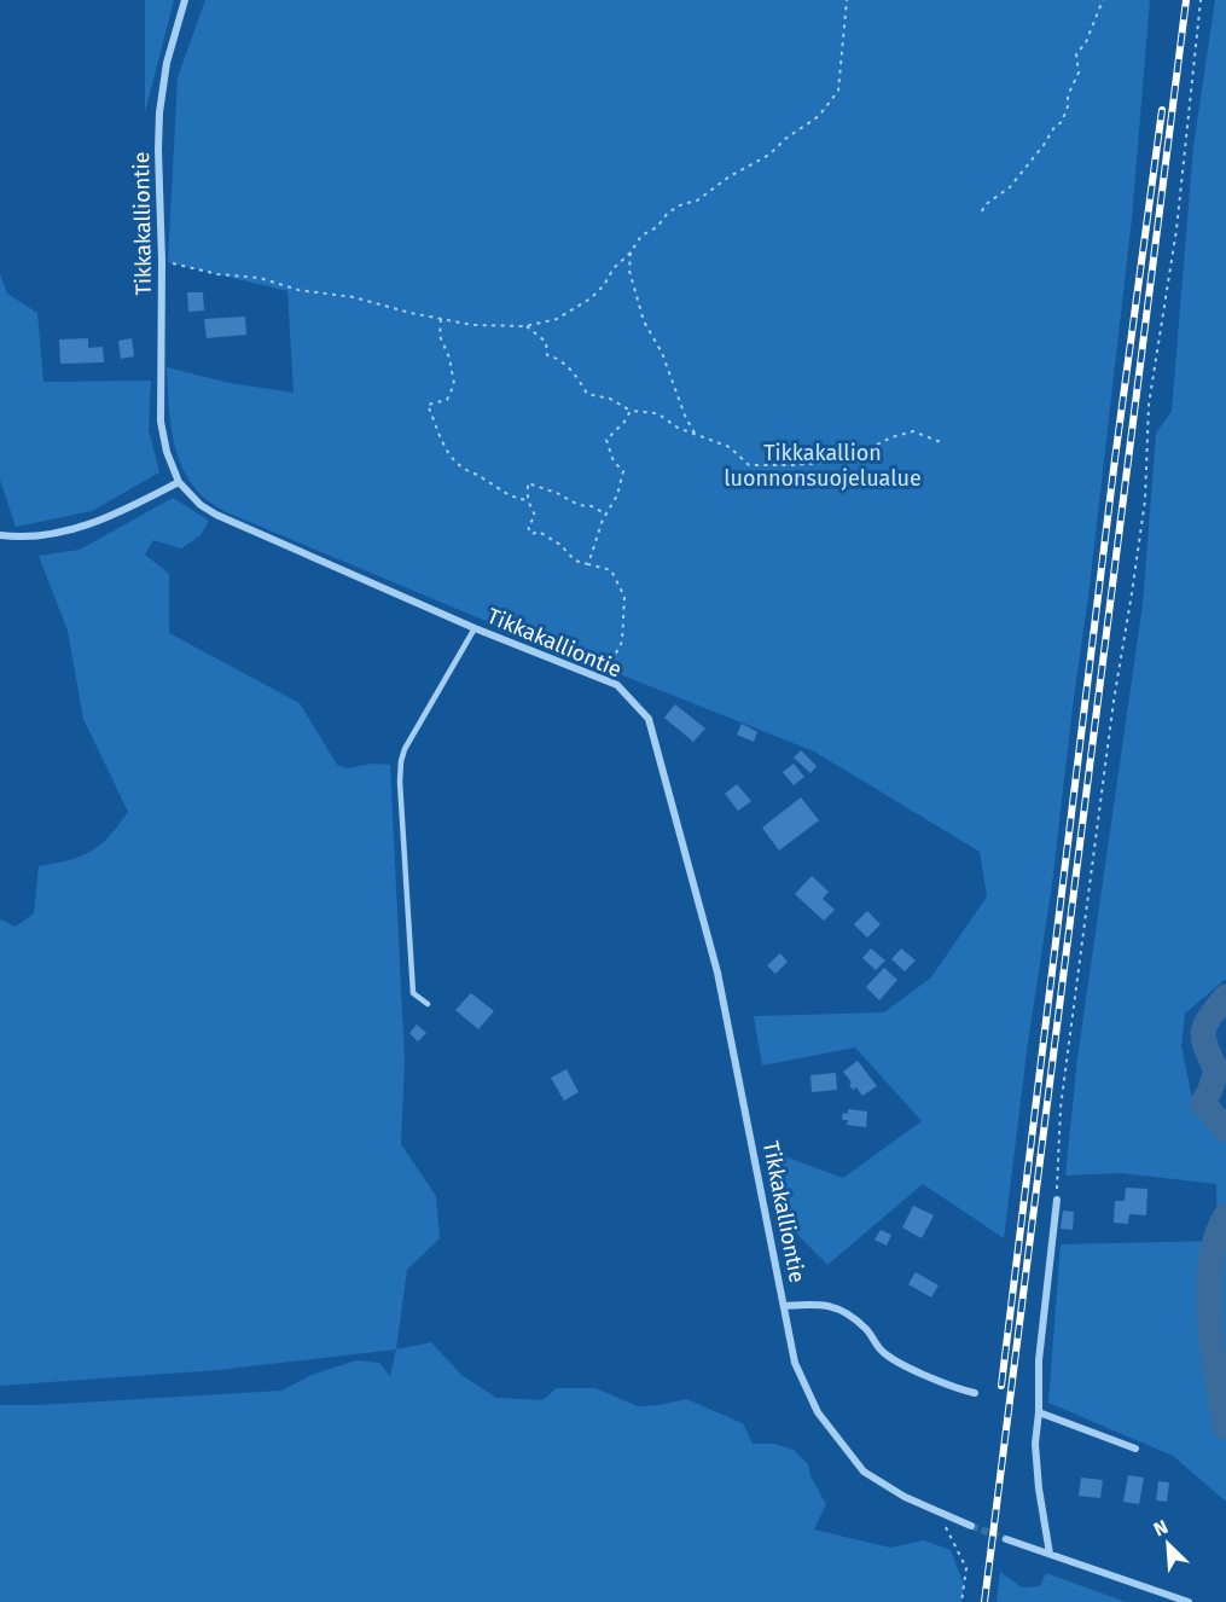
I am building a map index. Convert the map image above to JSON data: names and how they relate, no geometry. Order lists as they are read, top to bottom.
{
  "streets": {
    "street": ["Tikkakalliontie"]
  },
  "parks": ["Tikkakallion luonnonsuojelualue"],
  "north": "top left"
}
